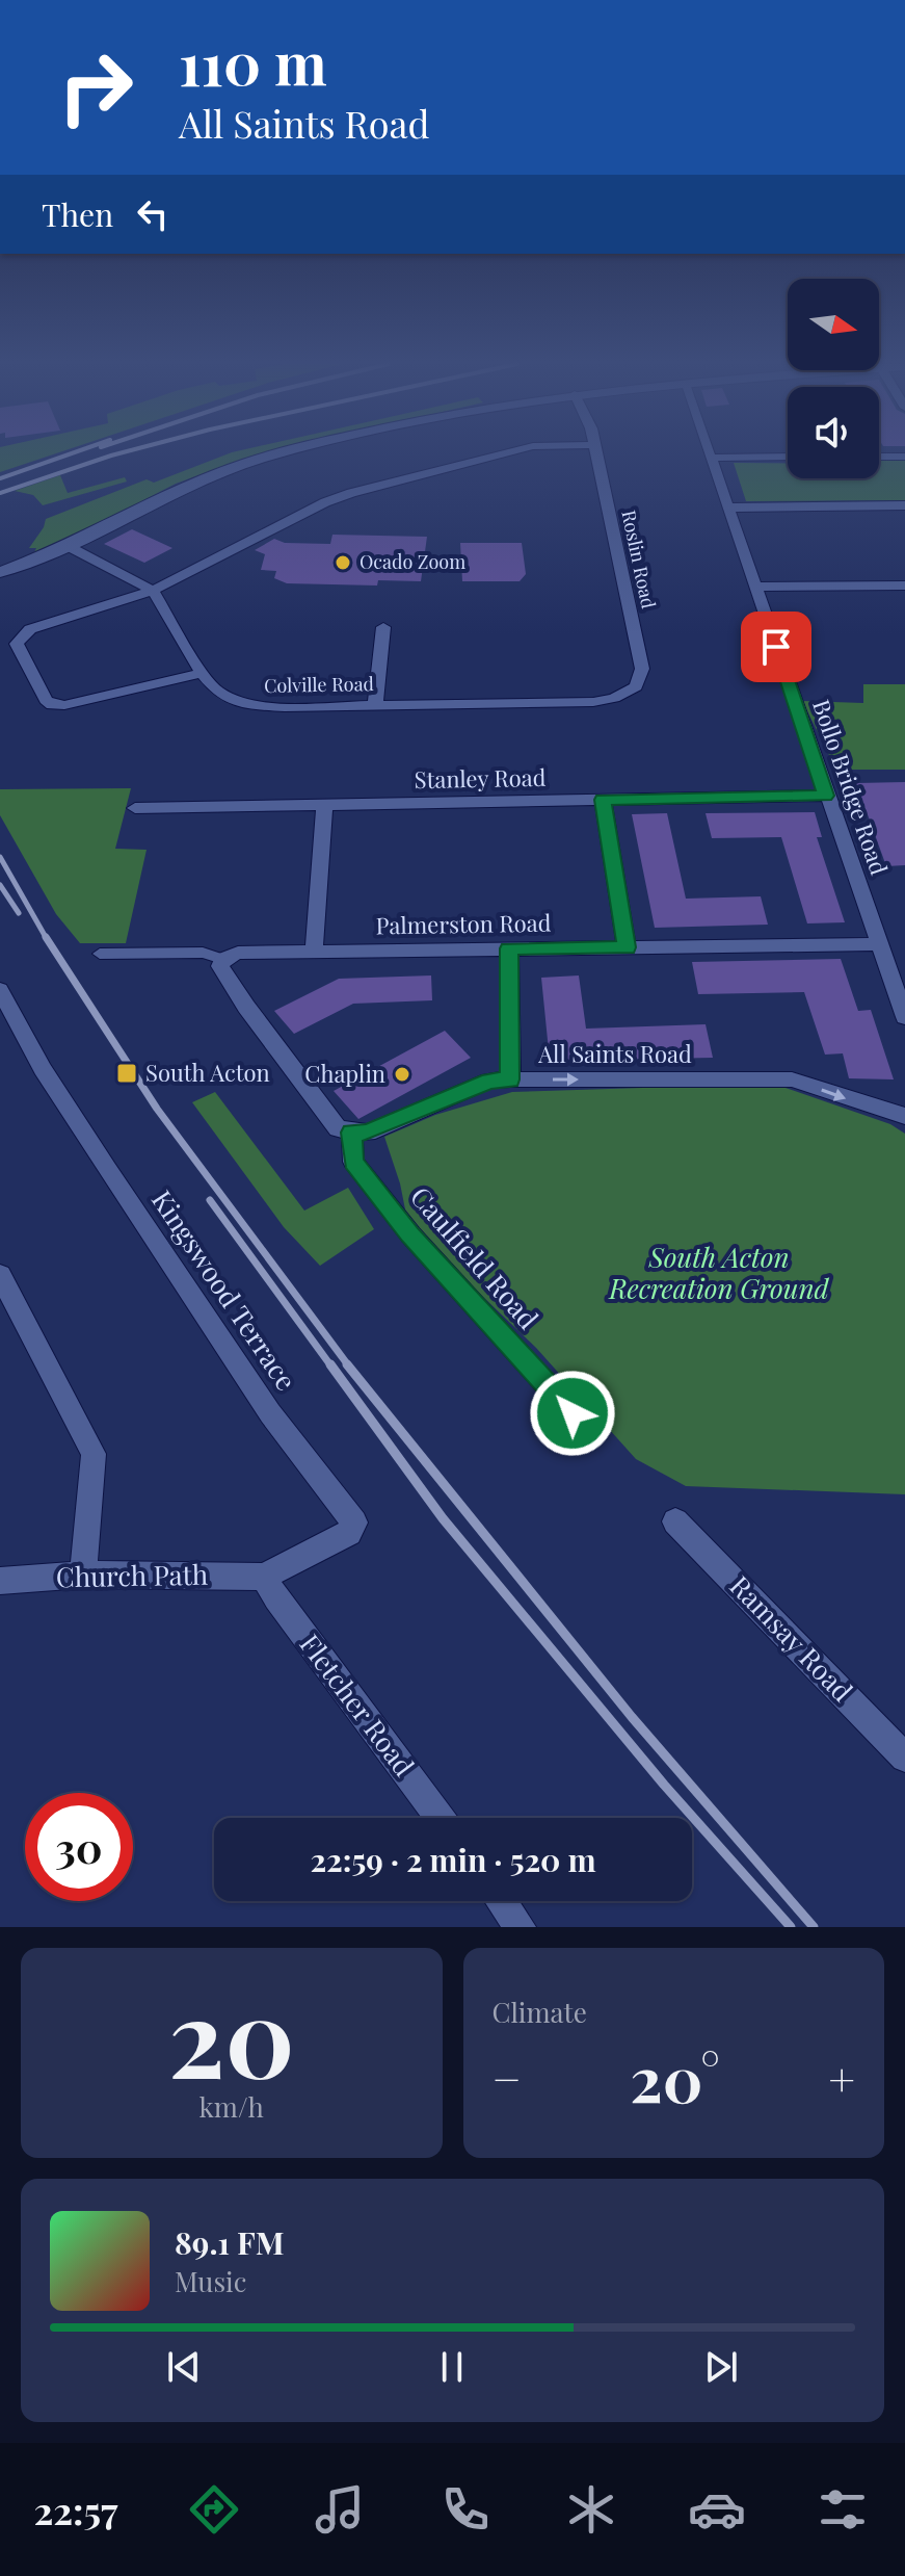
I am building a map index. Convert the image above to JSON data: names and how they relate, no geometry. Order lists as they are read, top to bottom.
{
  "streets": {
    "street": [
      "Roslin Road",
      "Colville Road",
      "Stanley Road",
      "Bollo Bridge Road",
      "Palmerston Road",
      "All Saints Road",
      "Caulfield Road",
      "Kingswood Terrace",
      "Church Path",
      "Ramsay Road",
      "Fletcher Road"
    ]
  },
  "crossings": [
    ["Roslin Road", "Colville Road"],
    ["Stanley Road", "Bollo Bridge Road"],
    ["Bollo Bridge Road", "Palmerston Road"],
    ["All Saints Road", "Caulfield Road"],
    ["Kingswood Terrace", "Church Path"],
    ["Kingswood Terrace", "Fletcher Road"],
    ["Church Path", "Fletcher Road"]
  ],
  "one_way": ["All Saints Road"],
  "parks": ["South Acton Recreation Ground"],
  "places": {
    "other": ["Ocado Zoom", "Chaplin"],
    "transit": ["South Acton"]
  },
  "north": "right",
  "page": {
    "turn": ["110 m", "All Saints Road"],
    "then": "Then",
    "limit": "30",
    "trip": "22:59 · 2 min · 520 m",
    "tile": [
      ["20", "km/h"],
      "Climate"
    ],
    "heat": ["−", "20°", "+"],
    "song": ["89.1 FM", "Music"],
    "tabs": "22:57"
  }
}
